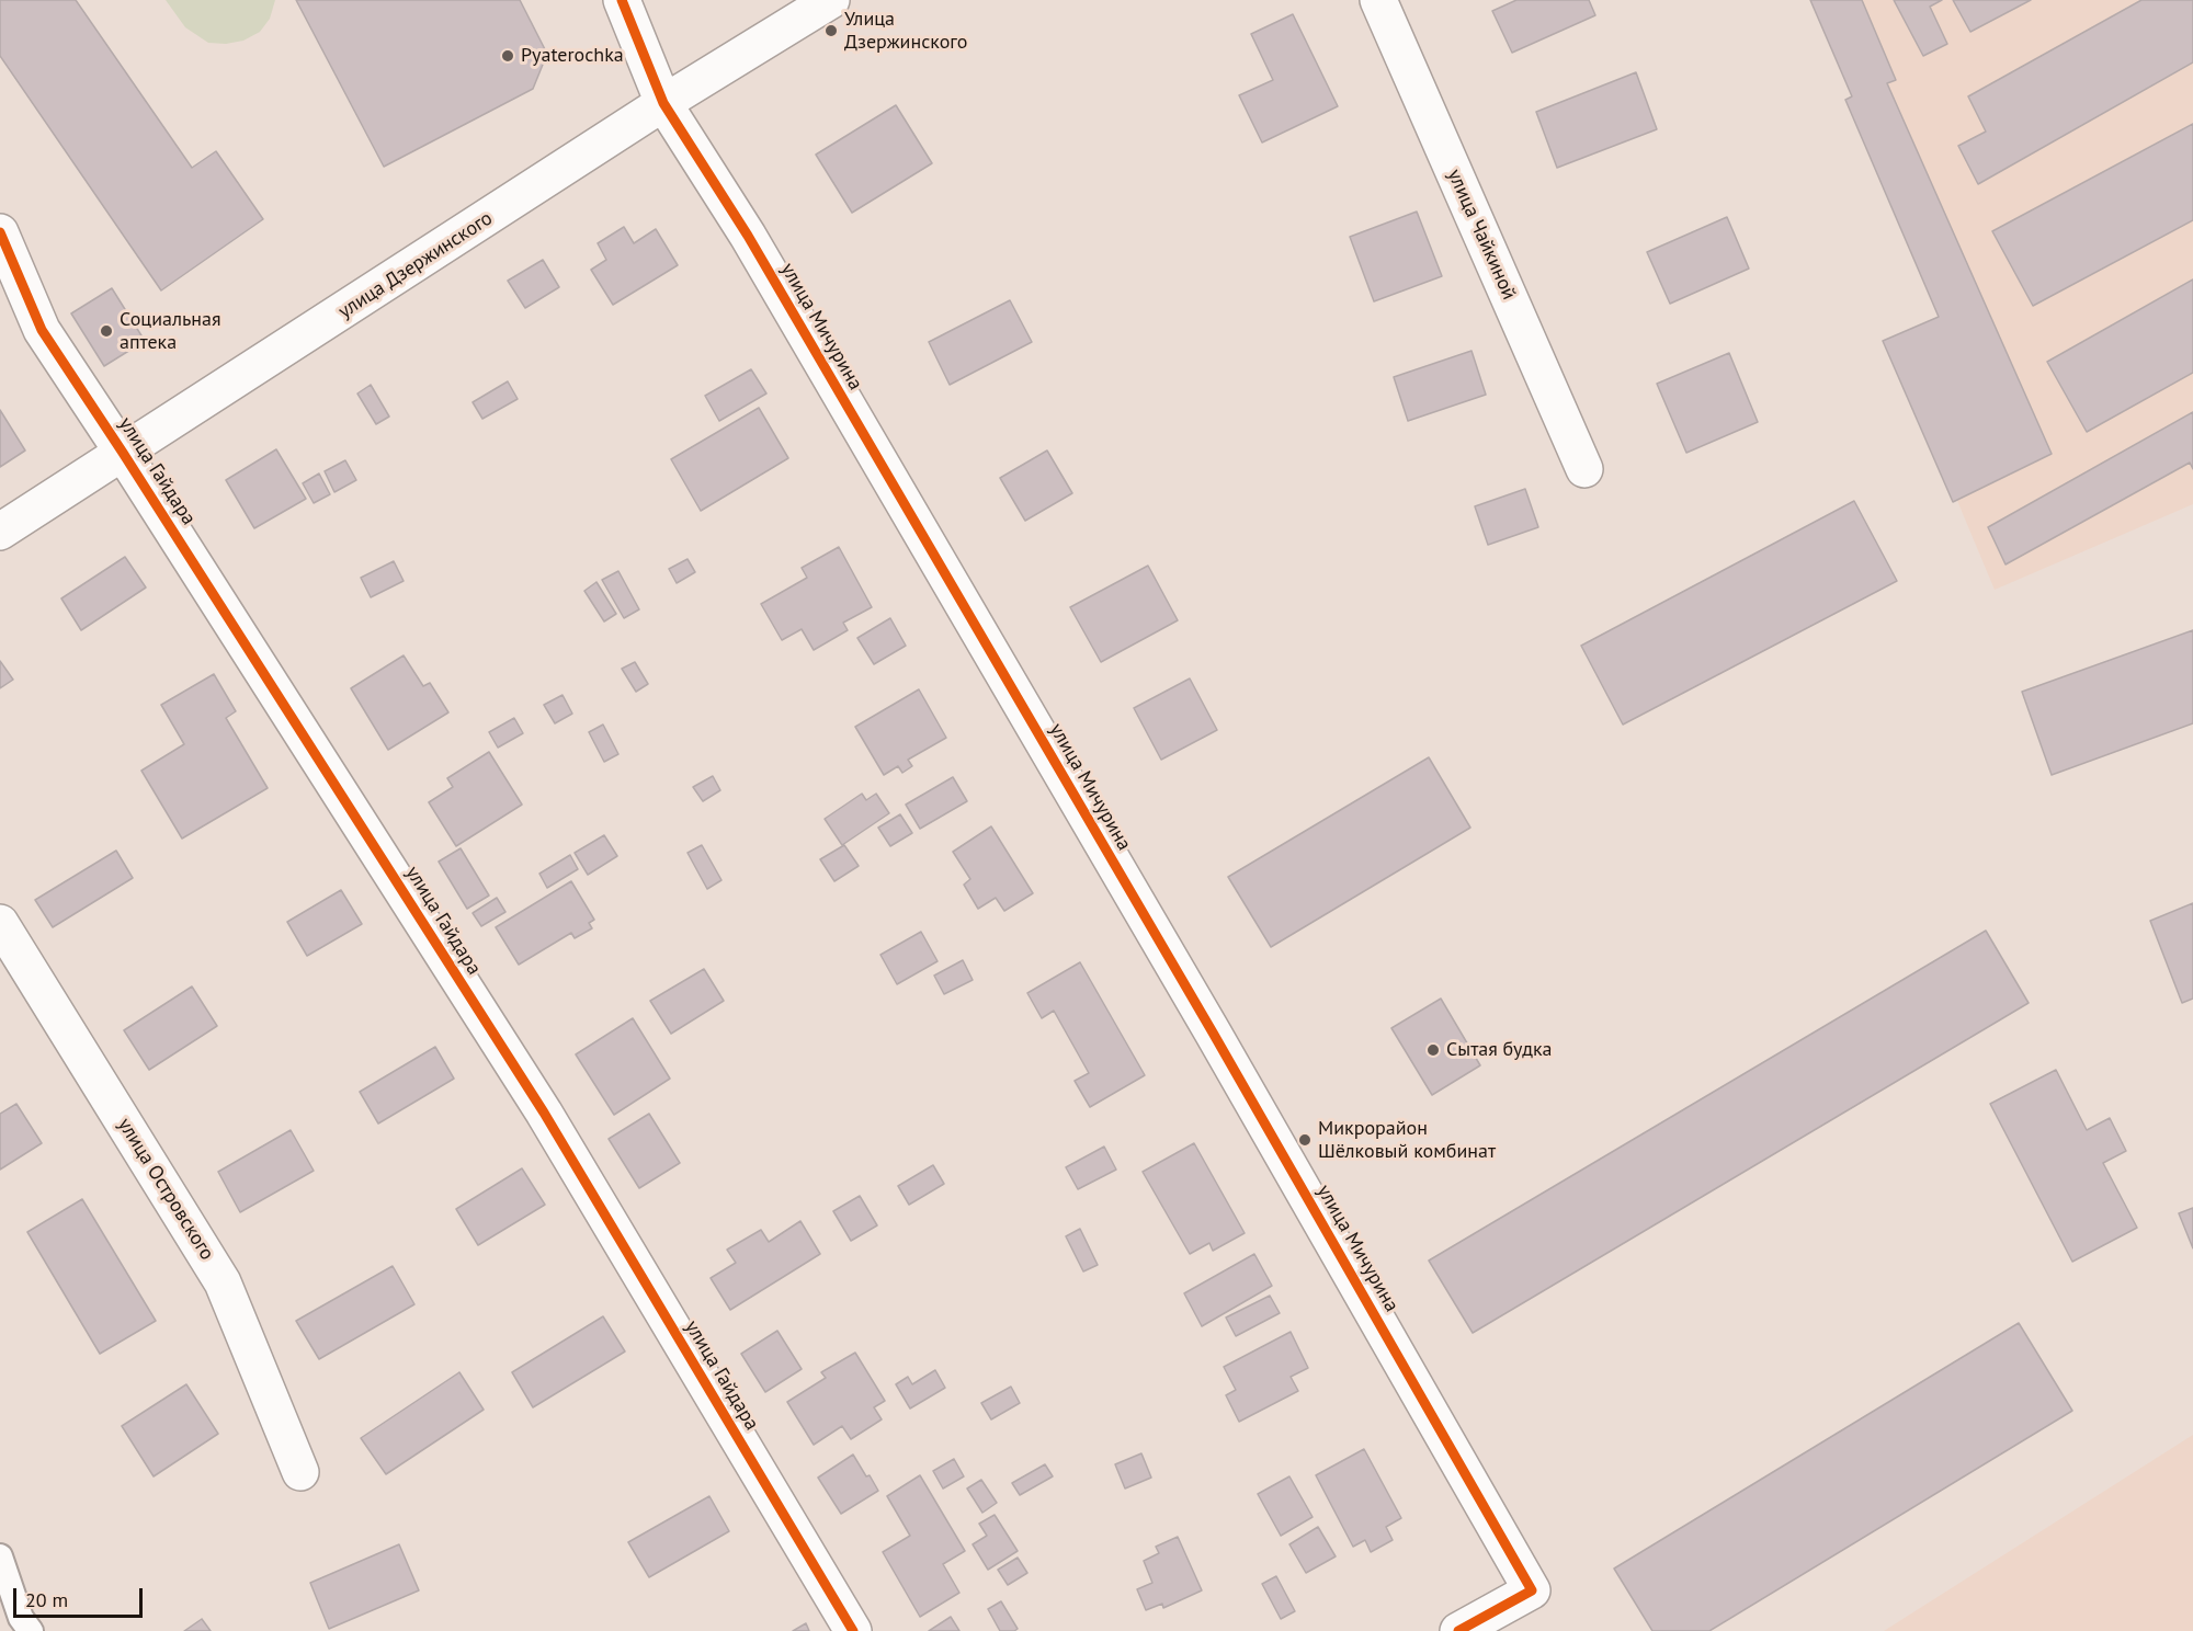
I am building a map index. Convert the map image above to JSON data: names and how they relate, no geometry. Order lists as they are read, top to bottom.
{
  "streets": {
    "street": [
      "улица Чайкиной",
      "улица Дзержинского",
      "улица Мичурина",
      "улица Гайдара",
      "улица Островского"
    ]
  },
  "crossings": [
    ["улица Дзержинского", "улица Мичурина"],
    ["улица Дзержинского", "улица Гайдара"]
  ],
  "places": [
    "Улица Дзержинского",
    "Pyaterochka",
    "Социальная аптека",
    "Сытая будка",
    "Микрорайон Шёлковый комбинат"
  ],
  "scale_bar": "20 m"
}
